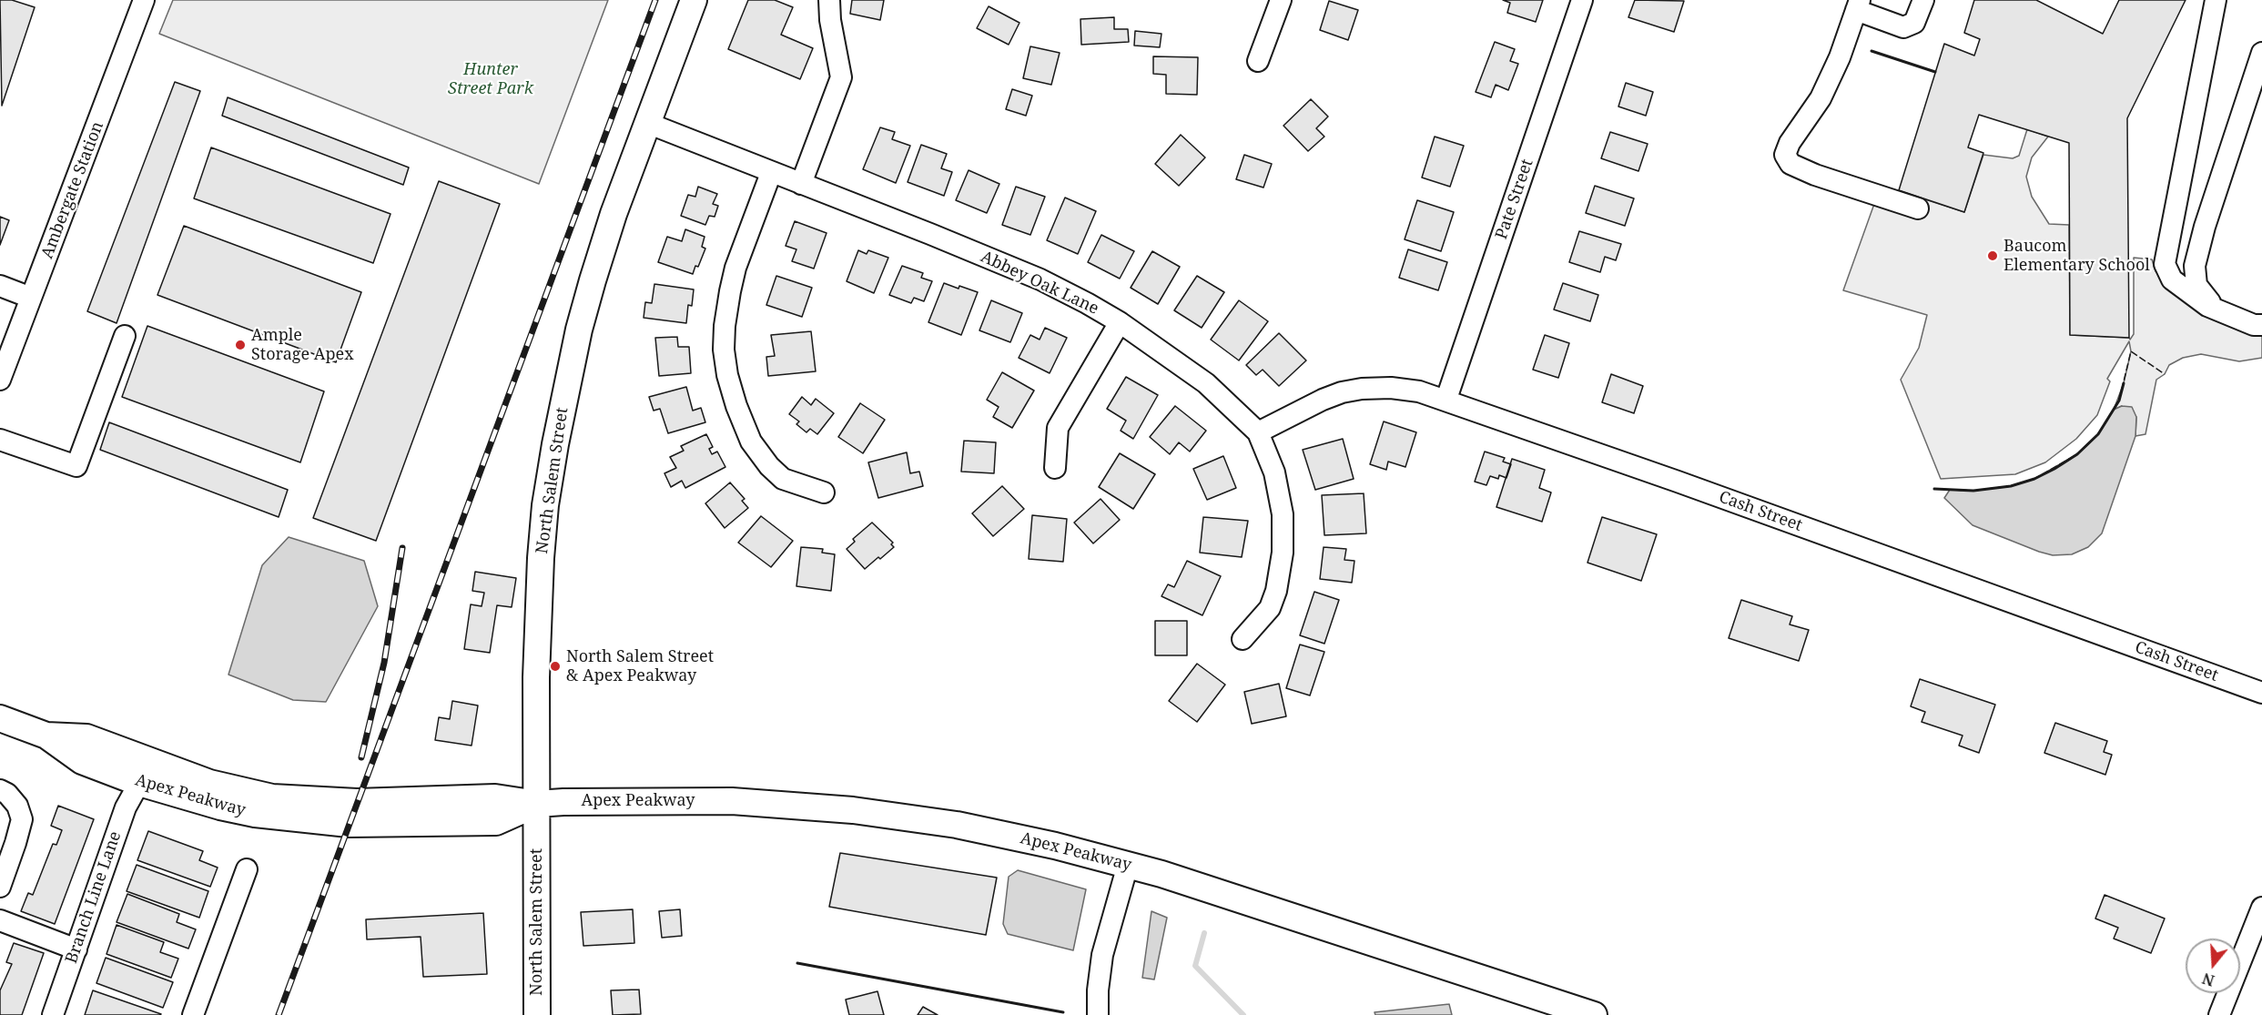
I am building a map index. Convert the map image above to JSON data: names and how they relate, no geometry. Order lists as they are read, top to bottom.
{
  "streets": {
    "main road": ["North Salem Street", "Apex Peakway"],
    "street": [
      "Ambergate Station",
      "Pate Street",
      "Abbey Oak Lane",
      "Cash Street",
      "Branch Line Lane"
    ]
  },
  "crossings": [
    ["Pate Street", "Cash Street"],
    ["Abbey Oak Lane", "North Salem Street"],
    ["Abbey Oak Lane", "Cash Street"],
    ["North Salem Street", "Apex Peakway"],
    ["Apex Peakway", "Branch Line Lane"]
  ],
  "parks": ["Hunter Street Park"],
  "places": ["Baucom Elementary School", "Ample Storage Apex", "North Salem Street & Apex Peakway"],
  "north": "bottom"
}
